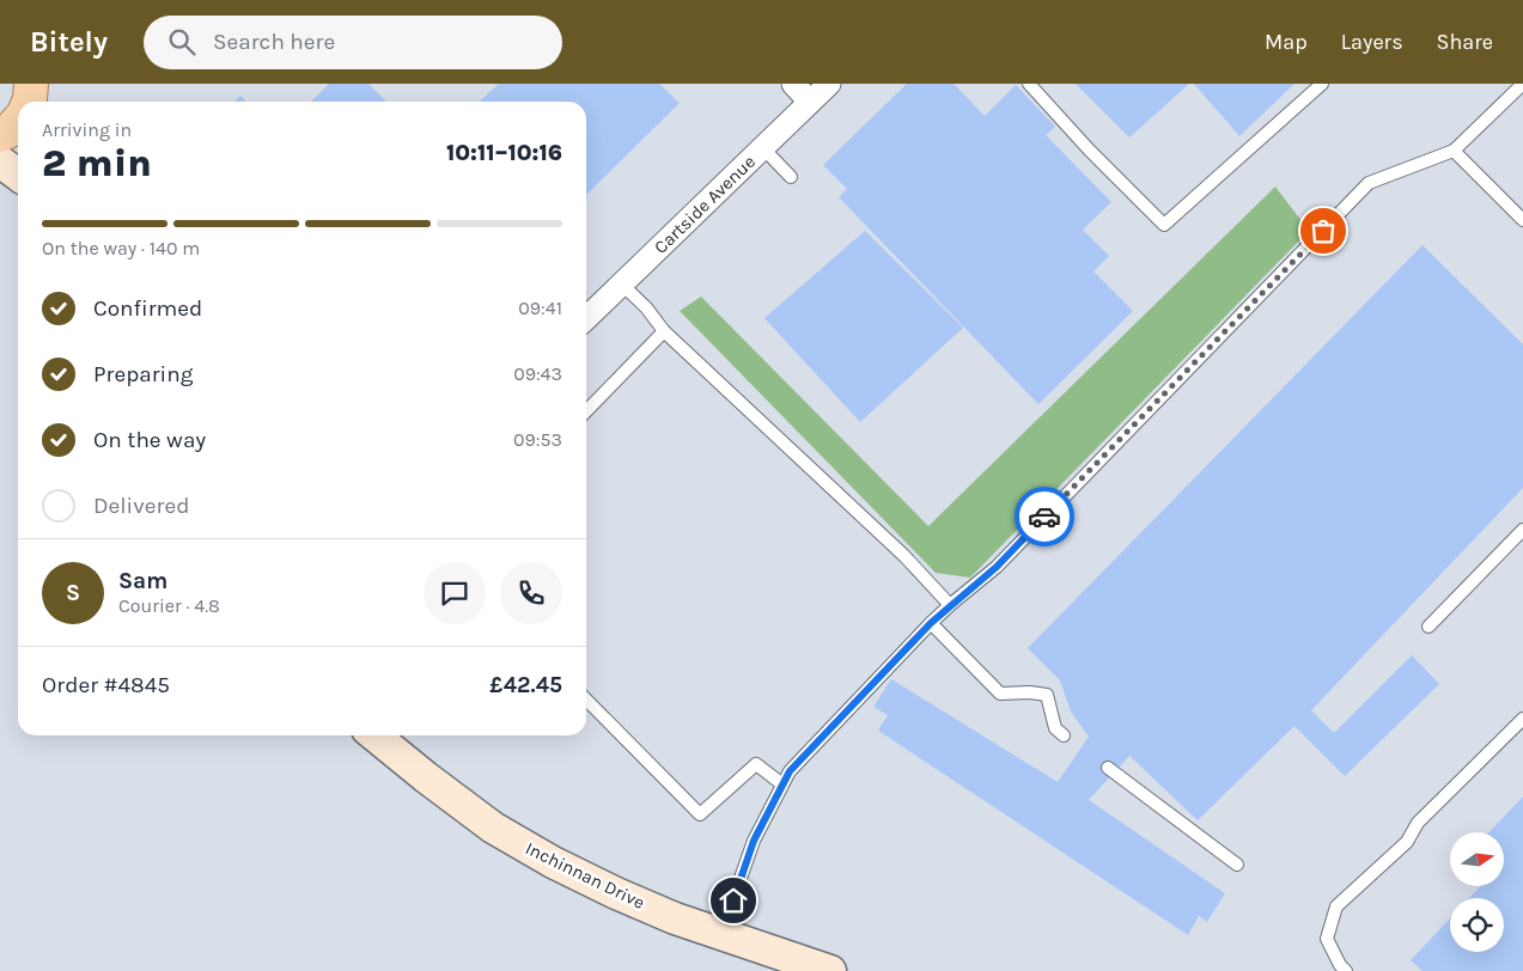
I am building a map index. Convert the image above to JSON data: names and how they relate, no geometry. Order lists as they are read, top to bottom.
{
  "streets": {
    "street": ["Cartside Avenue", "Inchinnan Drive"]
  },
  "north": "right",
  "page": {
    "header": "Bitely",
    "search": "Search here",
    "nav": ["Map", "Layers", "Share"],
    "heading": ["2 min", "Arriving in", "10:11–10:16"],
    "panel": [
      "Sam",
      "Courier · 4.8",
      "Order #4845",
      "£42.45"
    ],
    "bar": "On the way · 140 m",
    "list": [
      ["Confirmed", "09:41"],
      ["Preparing", "09:43"],
      ["On the way", "09:53"],
      "Delivered"
    ],
    "round": "S"
  }
}
